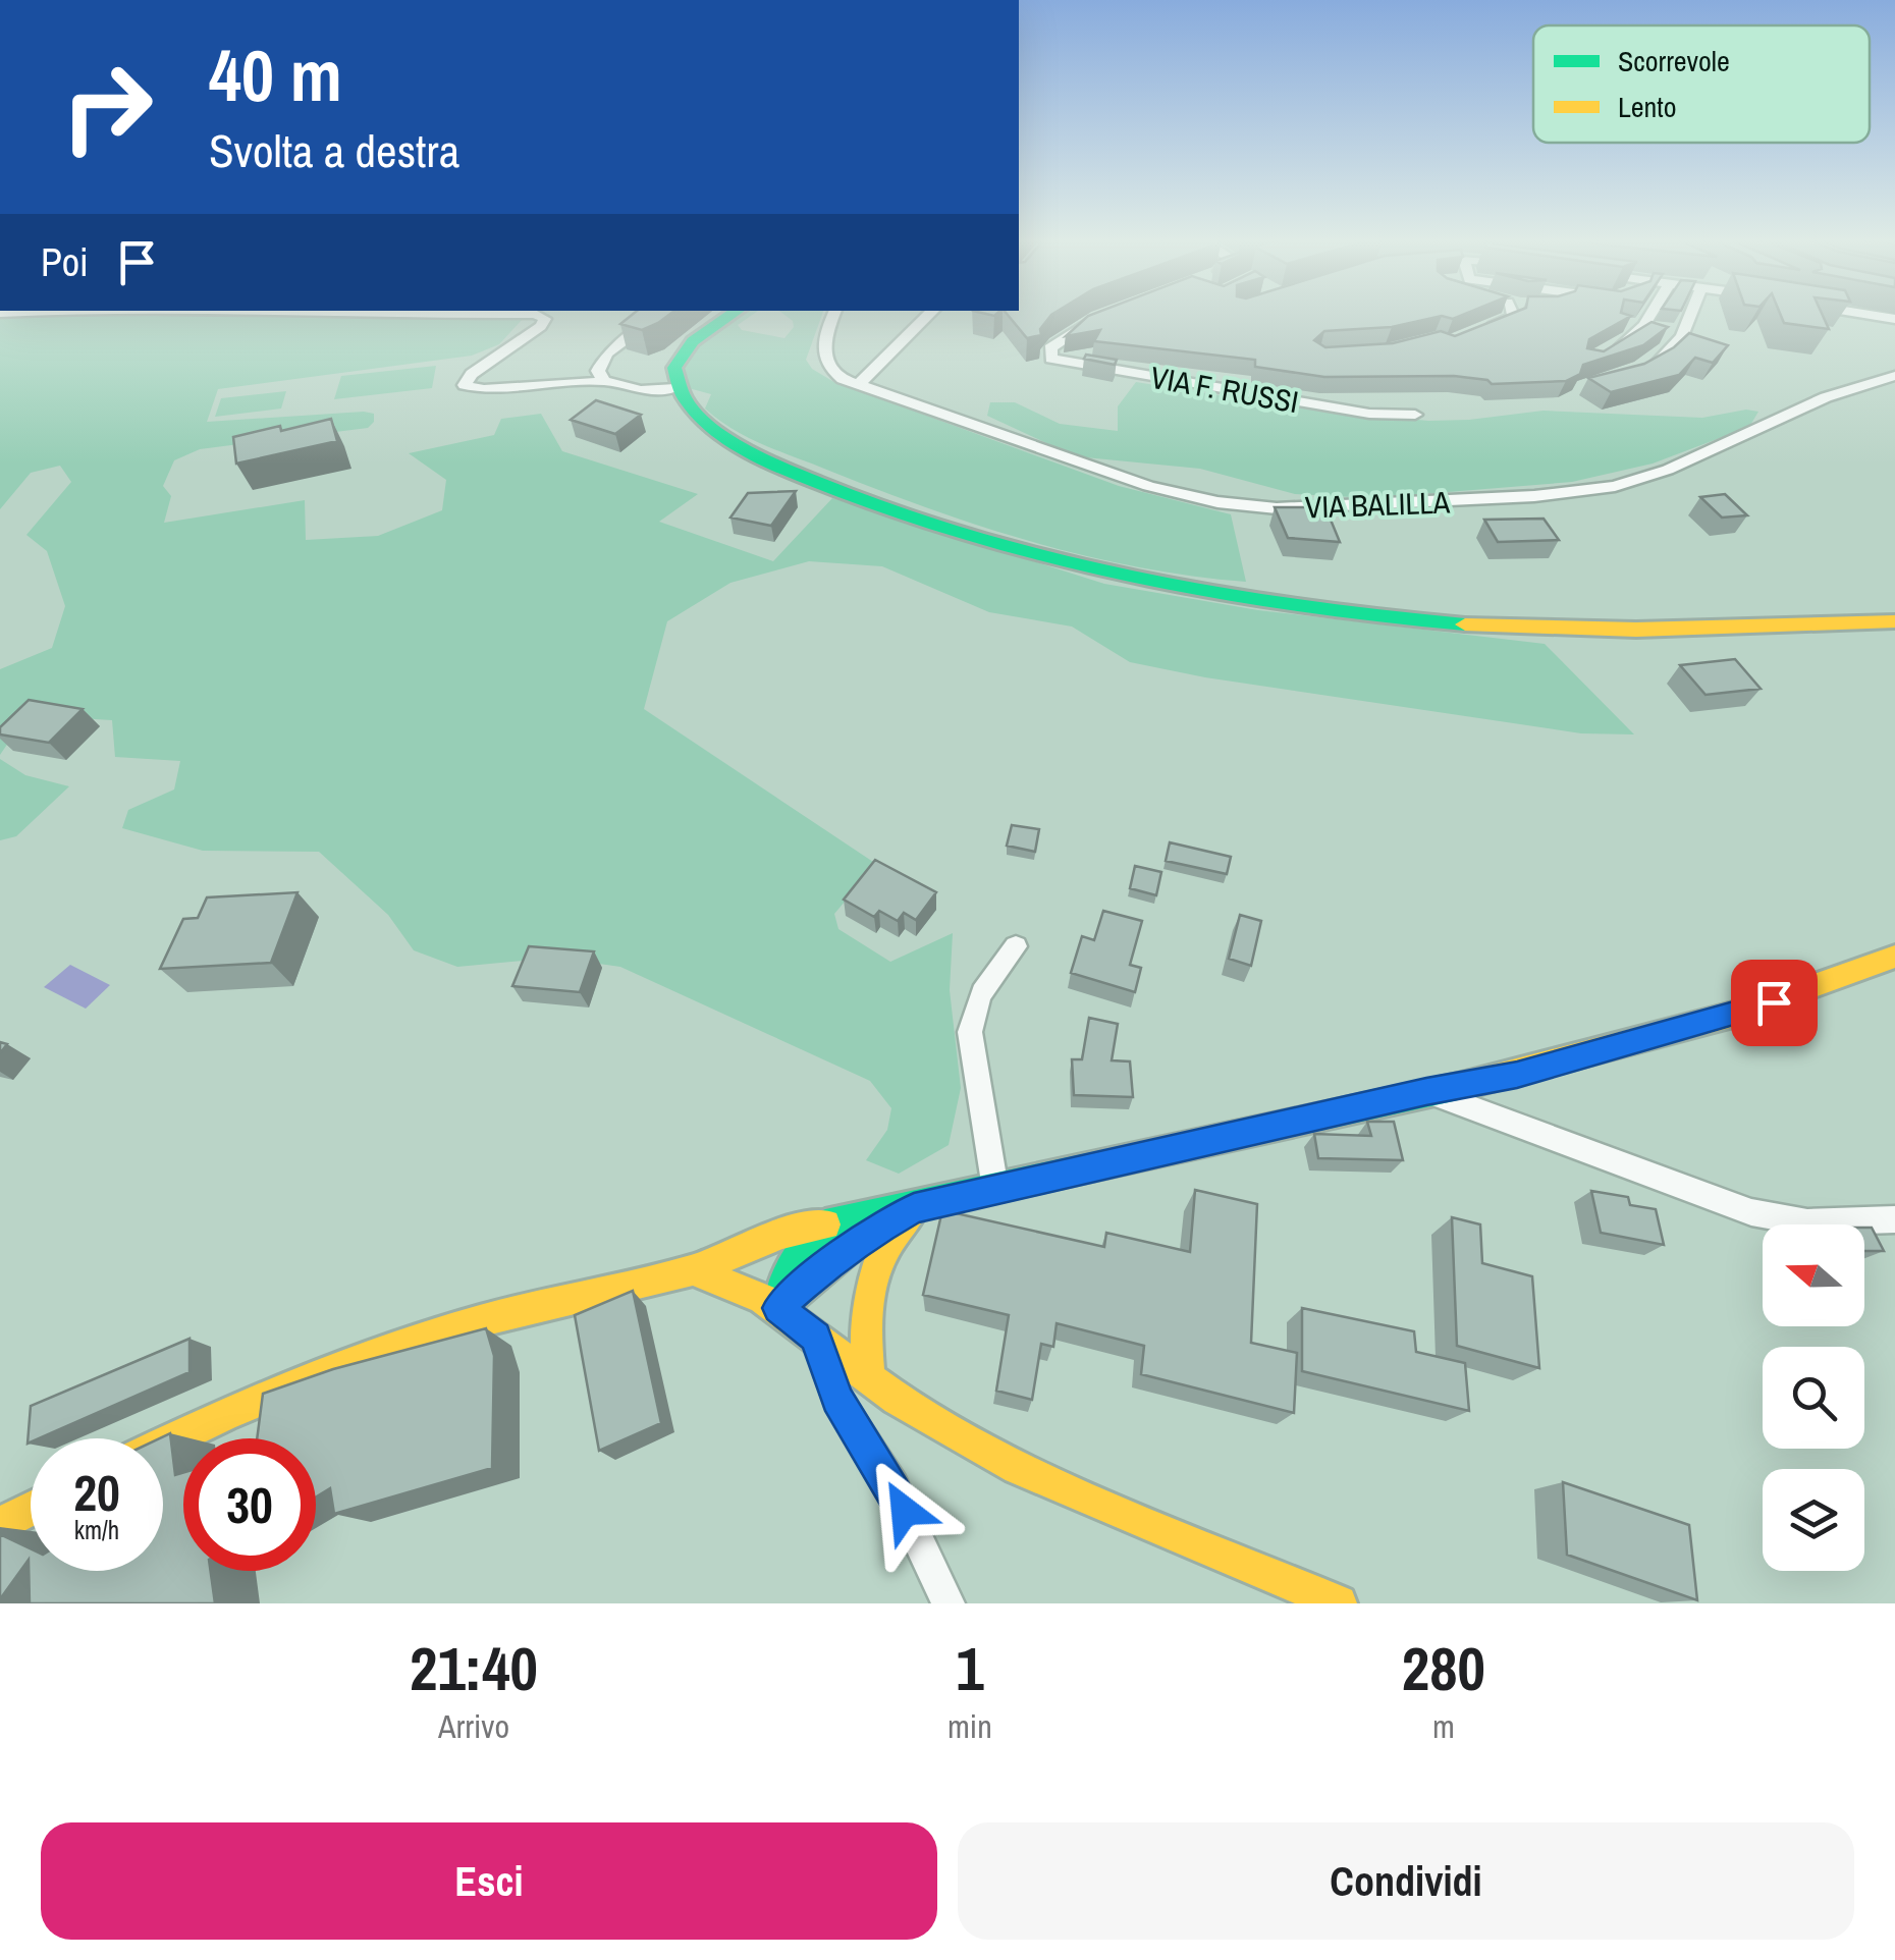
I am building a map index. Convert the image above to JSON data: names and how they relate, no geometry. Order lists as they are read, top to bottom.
{
  "streets": {
    "street": ["VIA F. RUSSI", "VIA BALILLA"]
  },
  "legend": ["Scorrevole", "Lento"],
  "north": "left",
  "page": {
    "turn": ["40 m", "Svolta a destra"],
    "then": "Poi",
    "speed": "20 km/h",
    "limit": "30",
    "eta": [
      "21:40",
      "Arrivo",
      "1",
      "min",
      "280",
      "m"
    ],
    "buttons": ["Esci", "Condividi"]
  }
}
